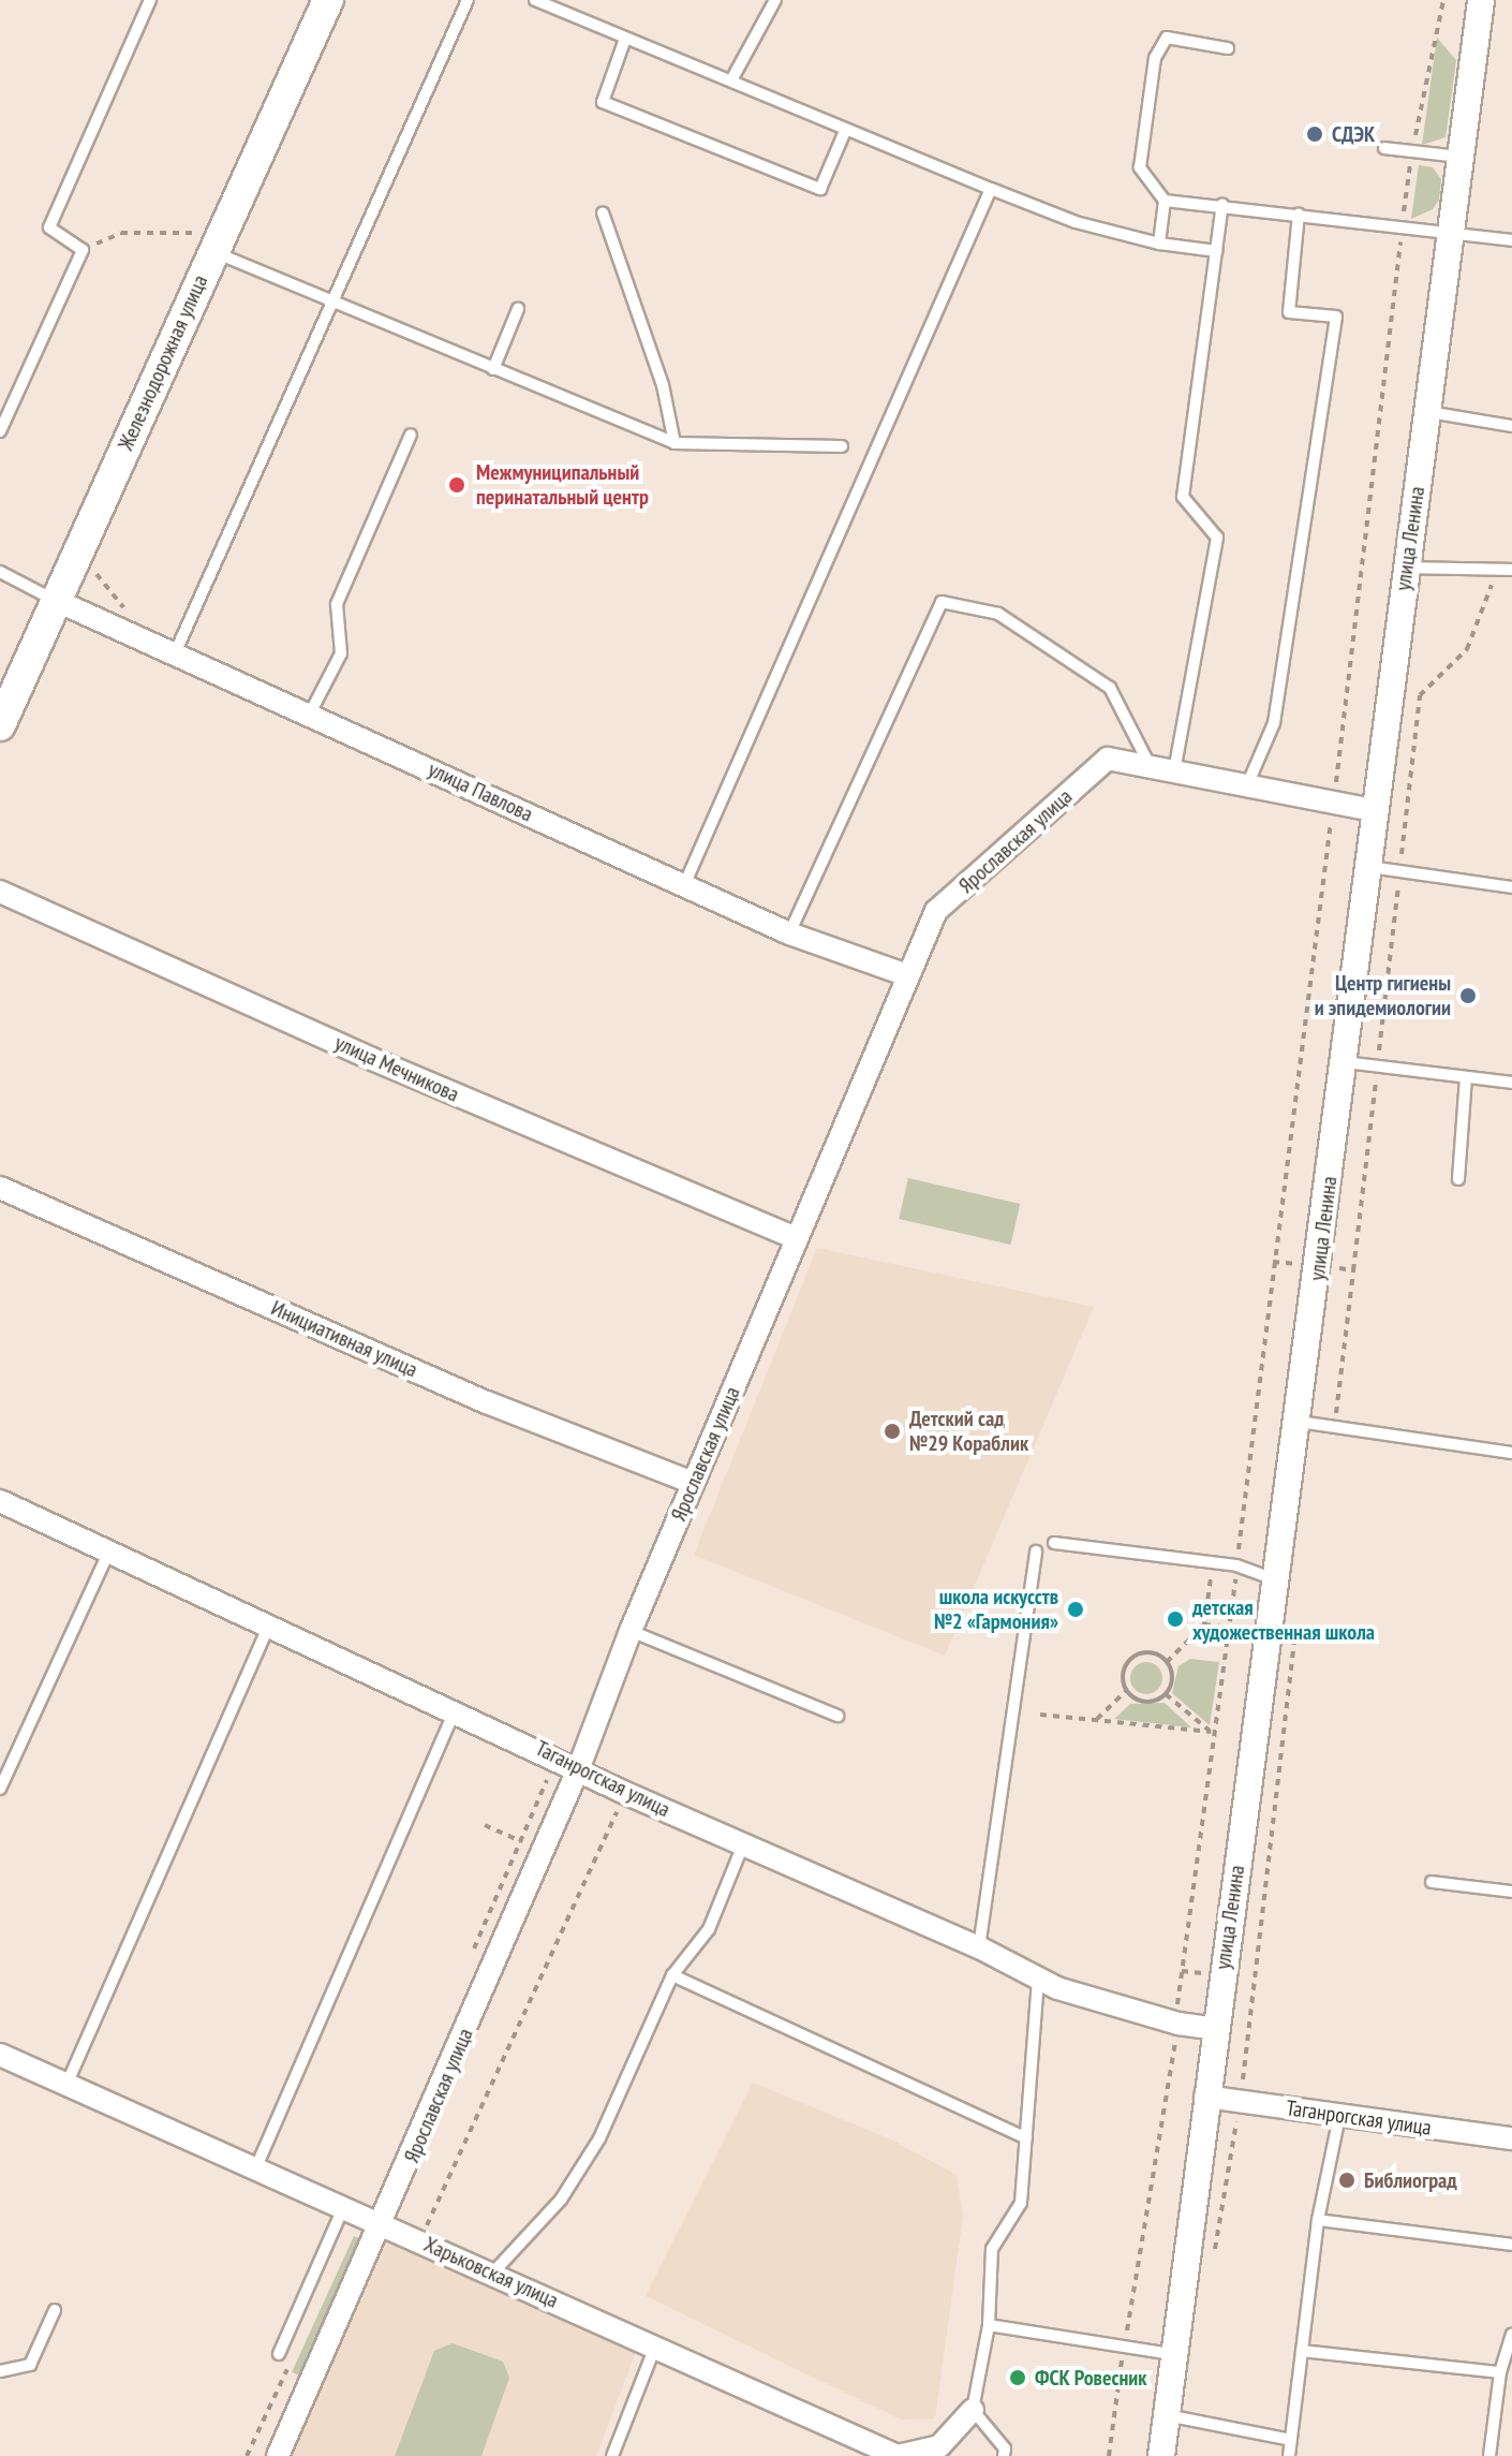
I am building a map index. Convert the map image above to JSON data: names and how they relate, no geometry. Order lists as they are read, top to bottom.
{
  "streets": {
    "main road": ["Железнодорожная улица"],
    "street": [
      "улица Ленина",
      "улица Павлова",
      "Ярославская улица",
      "улица Мечникова",
      "Инициативная улица",
      "Таганрогская улица",
      "Харьковская улица"
    ]
  },
  "crossings": [
    ["Железнодорожная улица", "улица Павлова"],
    ["улица Ленина", "Ярославская улица"],
    ["улица Ленина", "Таганрогская улица"],
    ["улица Павлова", "Ярославская улица"],
    ["Ярославская улица", "улица Мечникова"],
    ["Ярославская улица", "Инициативная улица"],
    ["Ярославская улица", "Таганрогская улица"],
    ["Ярославская улица", "Харьковская улица"]
  ],
  "places": [
    "СДЭК",
    "Межмуниципальный перинатальный центр",
    "Центр гигиены и эпидемиологии",
    "Детский сад №29 Кораблик",
    "школа искусств №2 «Гармония»",
    "детская художественная школа",
    "Библиоград",
    "ФСК Ровесник"
  ]
}
